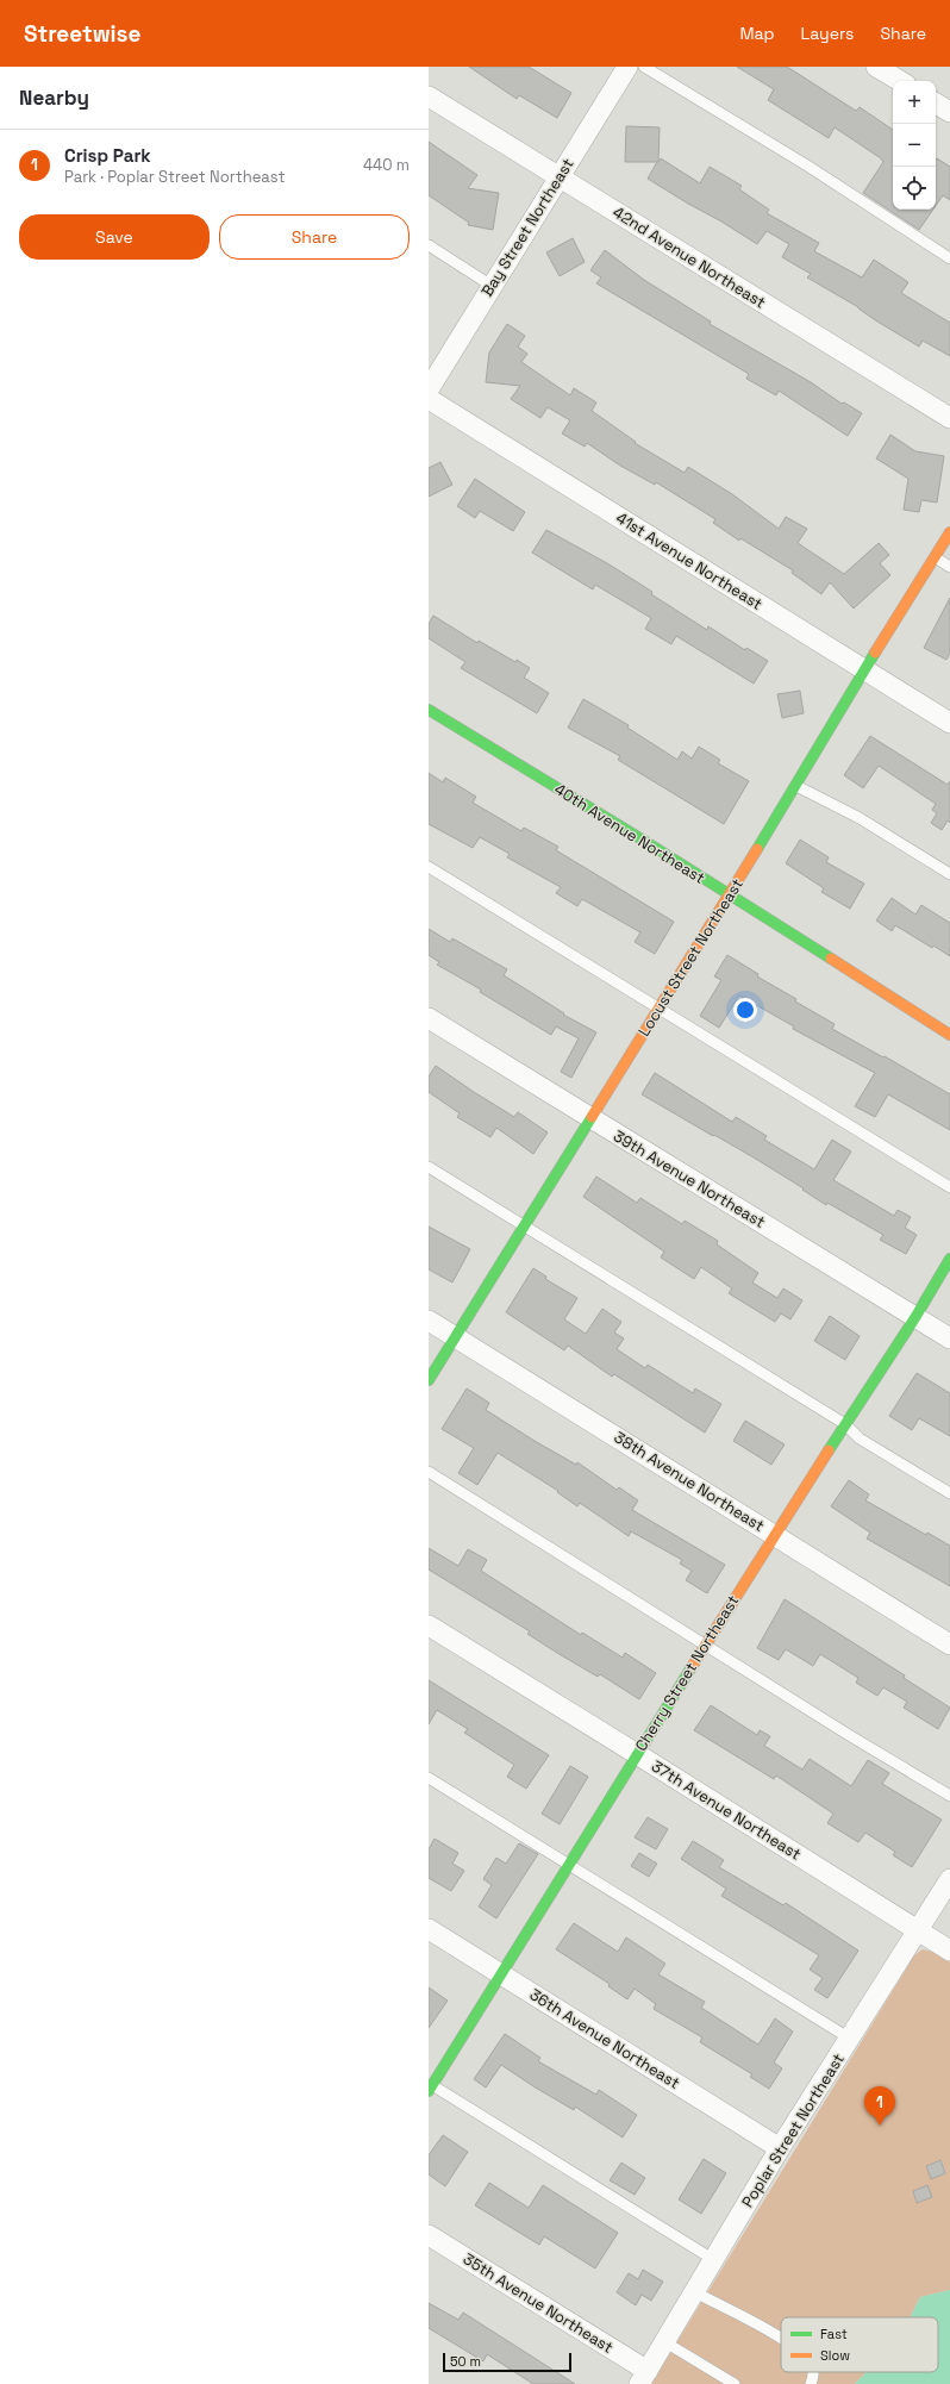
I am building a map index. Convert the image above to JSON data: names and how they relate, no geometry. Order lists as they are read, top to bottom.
{
  "streets": {
    "street": [
      "Bay Street Northeast",
      "42nd Avenue Northeast",
      "41st Avenue Northeast",
      "40th Avenue Northeast",
      "Locust Street Northeast",
      "39th Avenue Northeast",
      "38th Avenue Northeast",
      "Cherry Street Northeast",
      "37th Avenue Northeast",
      "36th Avenue Northeast",
      "Poplar Street Northeast",
      "35th Avenue Northeast"
    ]
  },
  "crossings": [
    ["Bay Street Northeast", "42nd Avenue Northeast"],
    ["41st Avenue Northeast", "Locust Street Northeast"],
    ["40th Avenue Northeast", "Locust Street Northeast"],
    ["Locust Street Northeast", "39th Avenue Northeast"],
    ["Locust Street Northeast", "38th Avenue Northeast"],
    ["39th Avenue Northeast", "Cherry Street Northeast"],
    ["38th Avenue Northeast", "Cherry Street Northeast"],
    ["Cherry Street Northeast", "37th Avenue Northeast"],
    ["Cherry Street Northeast", "36th Avenue Northeast"],
    ["37th Avenue Northeast", "Poplar Street Northeast"],
    ["36th Avenue Northeast", "Poplar Street Northeast"],
    ["Poplar Street Northeast", "35th Avenue Northeast"]
  ],
  "legend": ["Fast", "Slow"],
  "scale_bar": "50 m",
  "page": {
    "header": "Streetwise",
    "nav": ["Map", "Layers", "Share"],
    "heading": "Nearby",
    "map_buttons": ["+", "−"],
    "list": [
      {
        "mark": "1",
        "name": "Crisp Park",
        "note": "Park · Poplar Street Northeast",
        "value": "440 m"
      }
    ],
    "buttons": ["Save", "Share"],
    "pins": "1",
    "scale": "50 m"
  }
}
